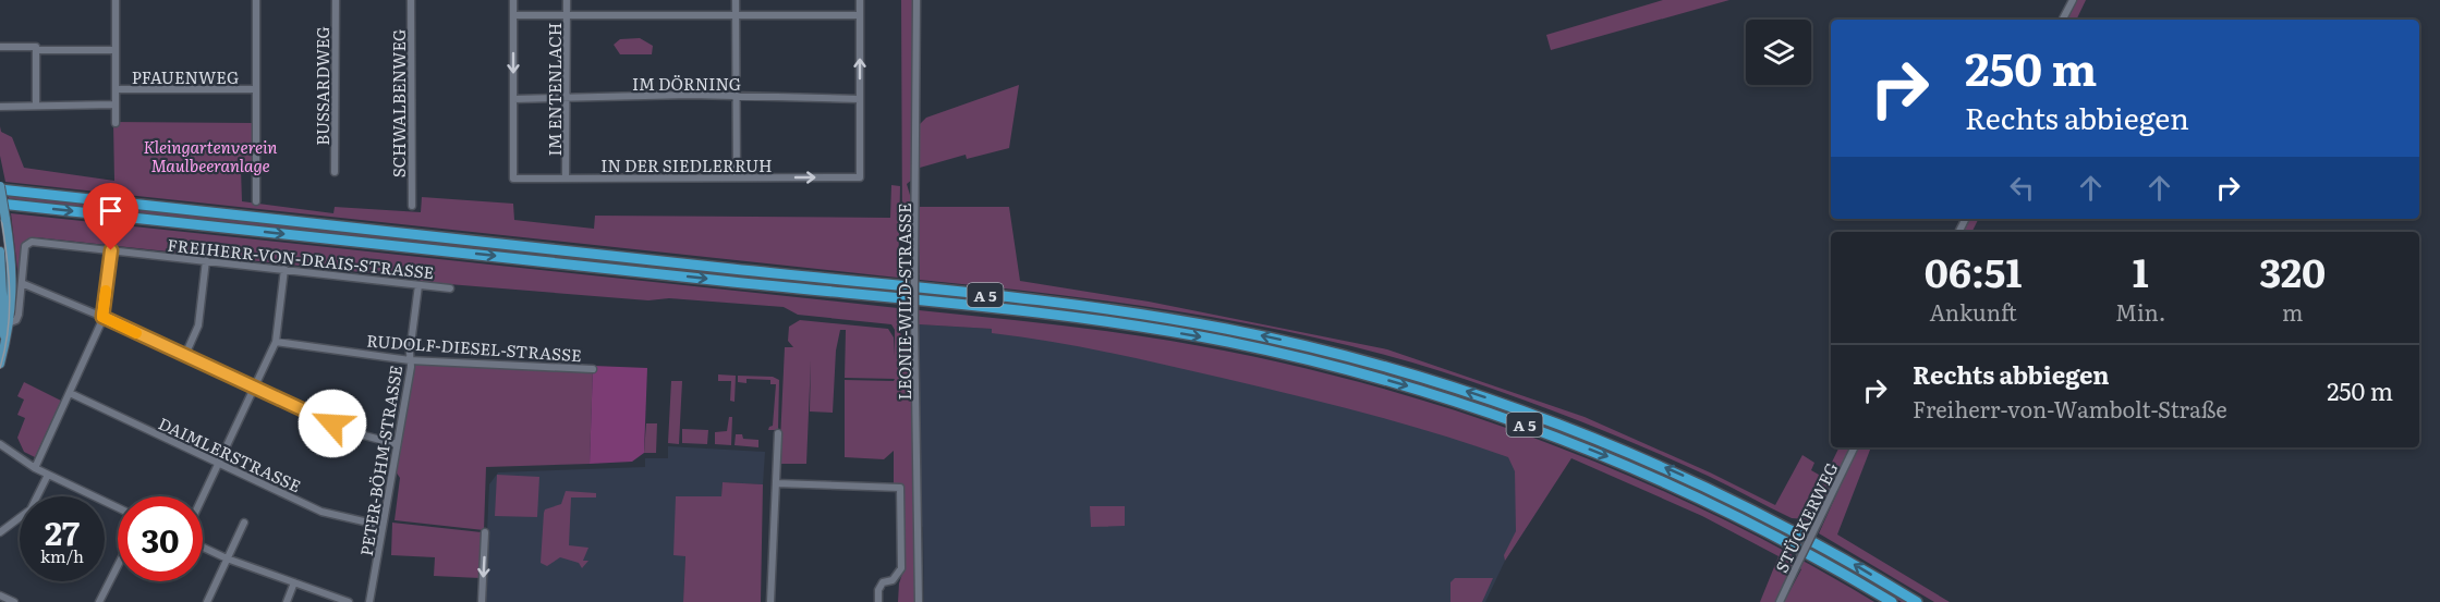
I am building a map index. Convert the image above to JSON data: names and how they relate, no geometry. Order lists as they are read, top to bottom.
{
  "streets": {
    "highway": ["A 5"],
    "street": [
      "PFAUENWEG",
      "IM DÖRNING",
      "BUSSARDWEG",
      "IM ENTENLACH",
      "SCHWALBENWEG",
      "IN DER SIEDLERRUH",
      "FREIHERR-VON-DRAIS-STRASSE",
      "LEONIE-WILD-STRASSE",
      "RUDOLF-DIESEL-STRASSE",
      "DAIMLERSTRASSE",
      "PETER-BÖHM-STRASSE",
      "STÜCKERWEG"
    ]
  },
  "crossings": [
    ["IM DÖRNING", "IM ENTENLACH"],
    ["IM DÖRNING", "IN DER SIEDLERRUH"],
    ["IM ENTENLACH", "IN DER SIEDLERRUH"],
    ["FREIHERR-VON-DRAIS-STRASSE", "PETER-BÖHM-STRASSE"],
    ["RUDOLF-DIESEL-STRASSE", "PETER-BÖHM-STRASSE"],
    ["DAIMLERSTRASSE", "PETER-BÖHM-STRASSE"]
  ],
  "parks": ["Kleingartenverein Maulbeeranlage"],
  "page": {
    "turn": ["250 m", "Rechts abbiegen"],
    "eta": [
      "06:51",
      "Ankunft",
      "1",
      "Min.",
      "320",
      "m"
    ],
    "list": [
      {
        "name": "Rechts abbiegen",
        "note": "Freiherr-von-Wambolt-Straße",
        "value": "250 m"
      }
    ],
    "speed": "27 km/h",
    "limit": "30"
  }
}
